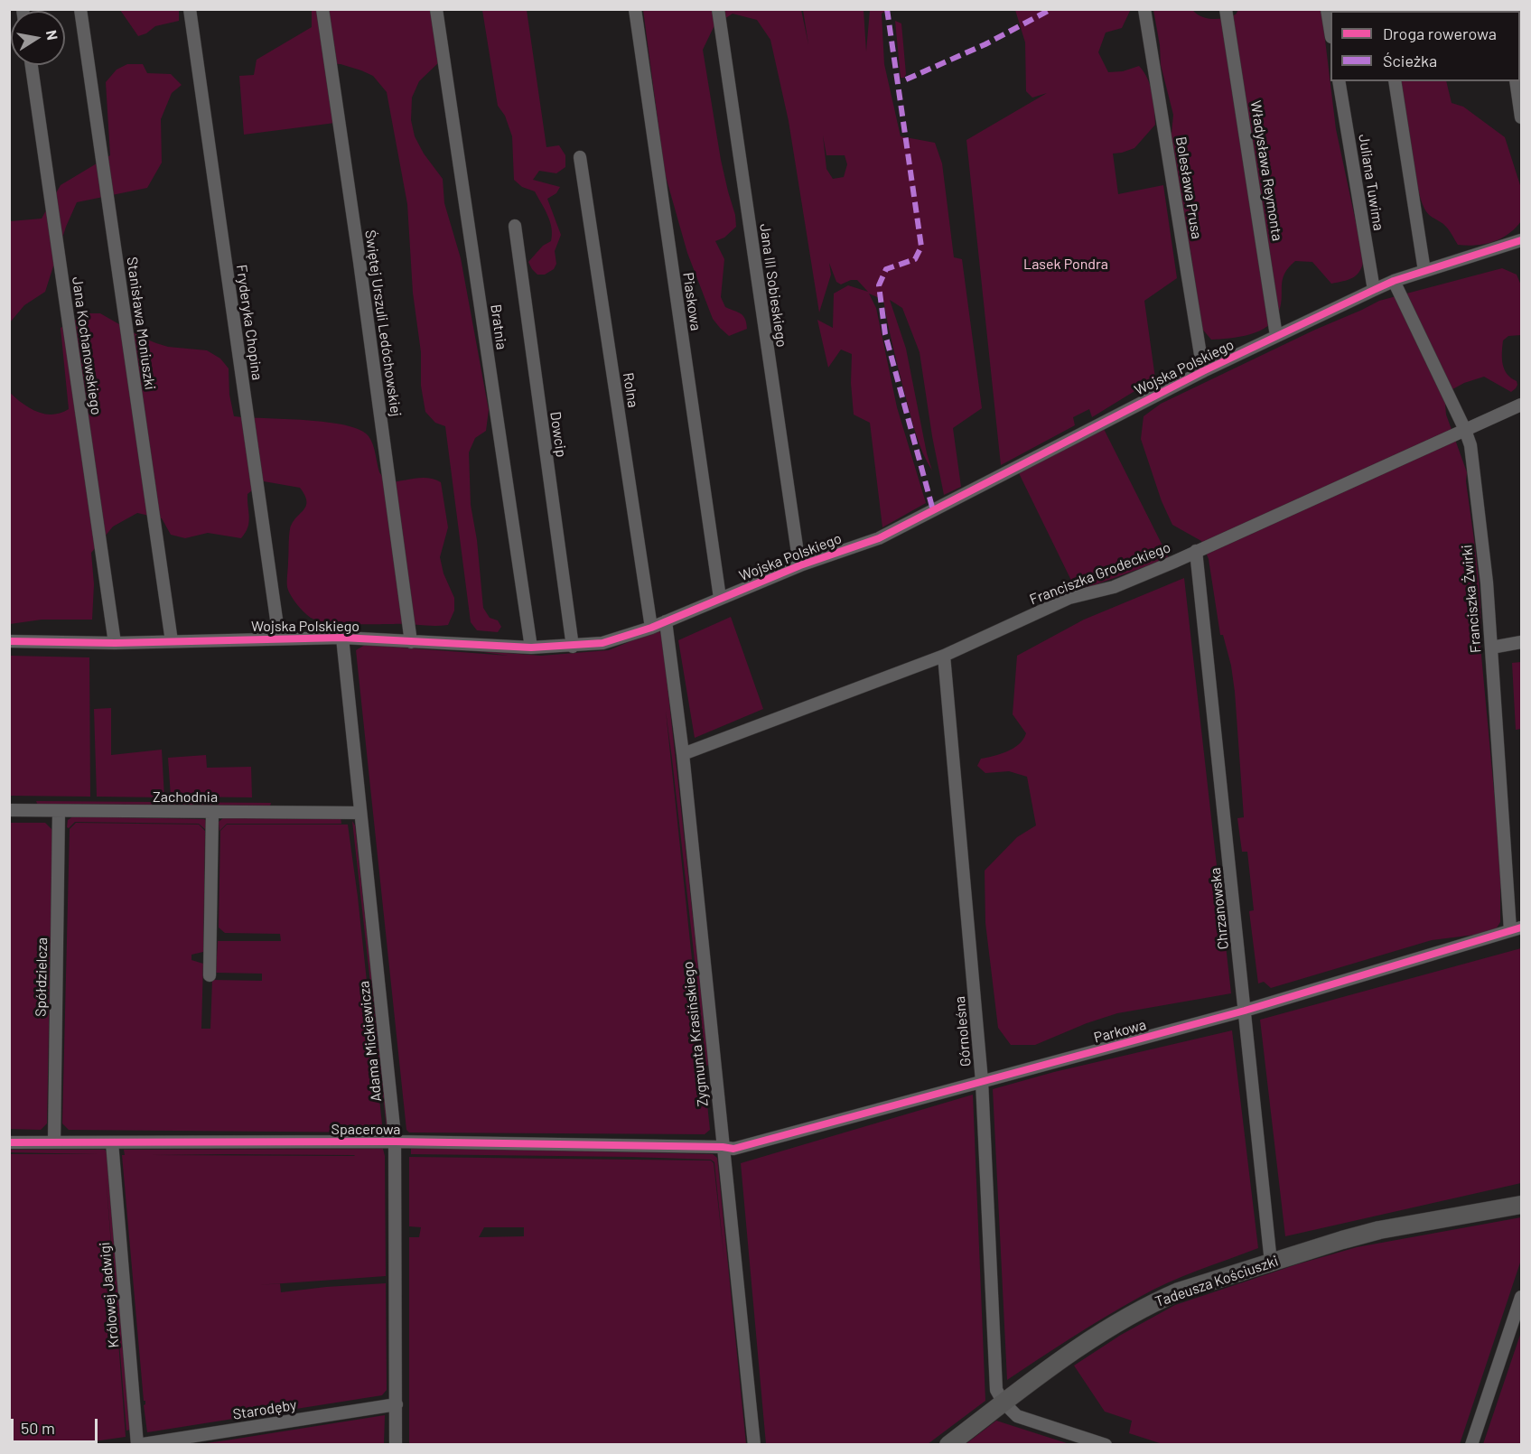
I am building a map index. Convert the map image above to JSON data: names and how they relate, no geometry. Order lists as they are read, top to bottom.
{
  "streets": {
    "street": [
      "Władysława Reymonta",
      "Juliana Tuwima",
      "Bolesława Prusa",
      "Jana III Sobieskiego",
      "Piaskowa",
      "Fryderyka Chopina",
      "Stanisława Moniuszki",
      "Świętej Urszuli Ledóchowskiej",
      "Bratnia",
      "Jana Kochanowskiego",
      "Wojska Polskiego",
      "Rolna",
      "Dowcip",
      "Franciszka Grodeckiego",
      "Franciszka Żwirki",
      "Zachodnia",
      "Chrzanowska",
      "Spółdzielcza",
      "Górnoleśna",
      "Parkowa",
      "Zygmunta Krasińskiego",
      "Adama Mickiewicza",
      "Spacerowa",
      "Tadeusza Kościuszki",
      "Królowej Jadwigi",
      "Starodęby"
    ]
  },
  "crossings": [
    ["Władysława Reymonta", "Wojska Polskiego"],
    ["Juliana Tuwima", "Wojska Polskiego"],
    ["Bolesława Prusa", "Wojska Polskiego"],
    ["Jana III Sobieskiego", "Wojska Polskiego"],
    ["Piaskowa", "Wojska Polskiego"],
    ["Fryderyka Chopina", "Wojska Polskiego"],
    ["Stanisława Moniuszki", "Wojska Polskiego"],
    ["Świętej Urszuli Ledóchowskiej", "Wojska Polskiego"],
    ["Bratnia", "Wojska Polskiego"],
    ["Jana Kochanowskiego", "Wojska Polskiego"],
    ["Wojska Polskiego", "Rolna"],
    ["Wojska Polskiego", "Dowcip"],
    ["Wojska Polskiego", "Franciszka Żwirki"],
    ["Wojska Polskiego", "Zygmunta Krasińskiego"],
    ["Wojska Polskiego", "Adama Mickiewicza"],
    ["Franciszka Grodeckiego", "Franciszka Żwirki"],
    ["Franciszka Grodeckiego", "Chrzanowska"],
    ["Franciszka Grodeckiego", "Górnoleśna"],
    ["Franciszka Grodeckiego", "Zygmunta Krasińskiego"],
    ["Franciszka Żwirki", "Parkowa"],
    ["Zachodnia", "Spółdzielcza"],
    ["Zachodnia", "Adama Mickiewicza"],
    ["Chrzanowska", "Parkowa"],
    ["Chrzanowska", "Tadeusza Kościuszki"],
    ["Spółdzielcza", "Spacerowa"],
    ["Górnoleśna", "Parkowa"],
    ["Górnoleśna", "Tadeusza Kościuszki"],
    ["Parkowa", "Zygmunta Krasińskiego"],
    ["Parkowa", "Spacerowa"],
    ["Zygmunta Krasińskiego", "Spacerowa"],
    ["Adama Mickiewicza", "Spacerowa"],
    ["Adama Mickiewicza", "Starodęby"],
    ["Spacerowa", "Królowej Jadwigi"],
    ["Królowej Jadwigi", "Starodęby"]
  ],
  "parks": ["Lasek Pondra"],
  "legend": ["Droga rowerowa", "Ścieżka"],
  "scale_bar": "50 m",
  "north": "right"
}
